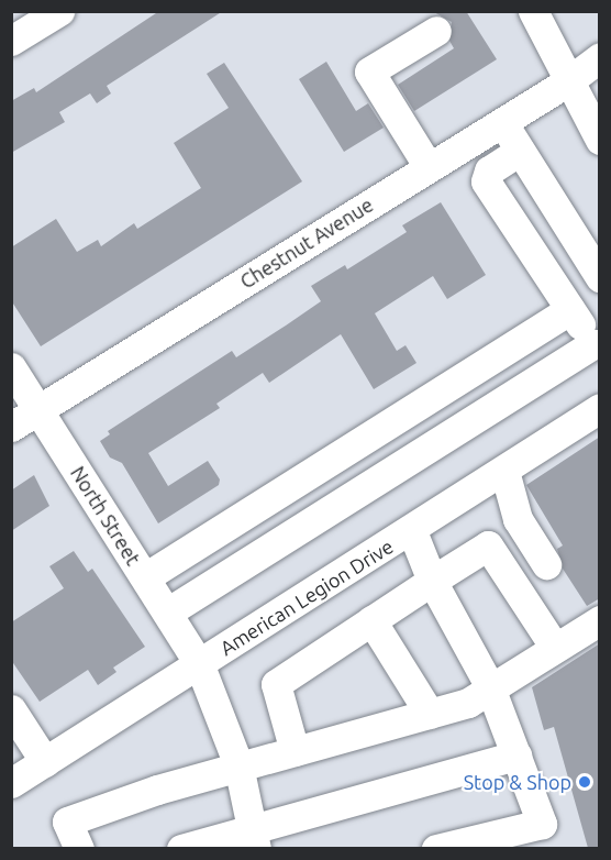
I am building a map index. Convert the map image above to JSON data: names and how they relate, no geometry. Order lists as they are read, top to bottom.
{
  "streets": {
    "street": ["Chestnut Avenue", "North Street", "American Legion Drive"]
  },
  "crossings": [
    ["Chestnut Avenue", "North Street"],
    ["North Street", "American Legion Drive"]
  ],
  "places": ["Stop & Shop"]
}
